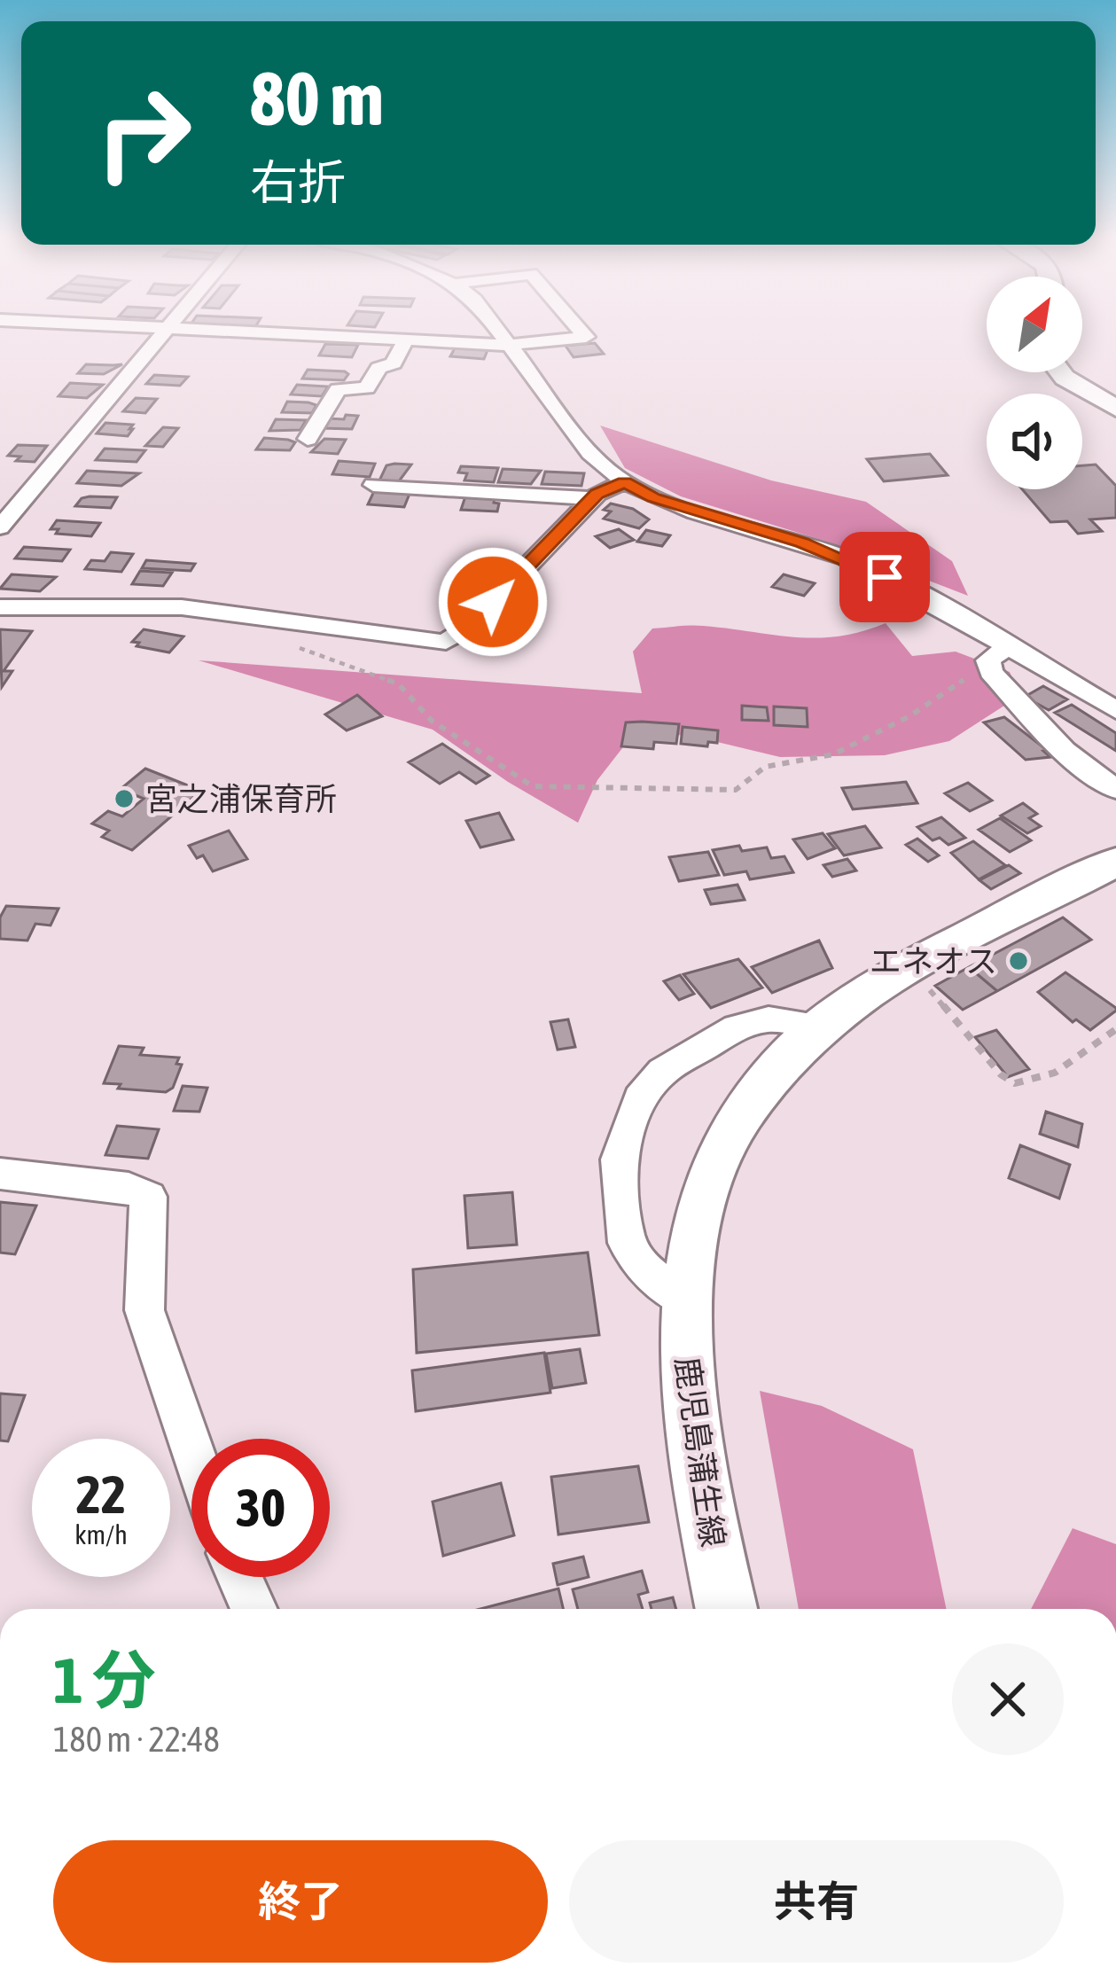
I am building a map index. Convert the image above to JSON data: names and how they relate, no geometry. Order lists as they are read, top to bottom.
{
  "streets": {
    "main road": ["鹿児島蒲生線"]
  },
  "places": ["宮之浦保育所", "エネオス"],
  "north": "top right",
  "page": {
    "turn": ["80 m", "右折"],
    "speed": "22 km/h",
    "limit": "30",
    "heading": ["1 分", "180 m · 22:48"],
    "buttons": ["終了", "共有"]
  }
}
